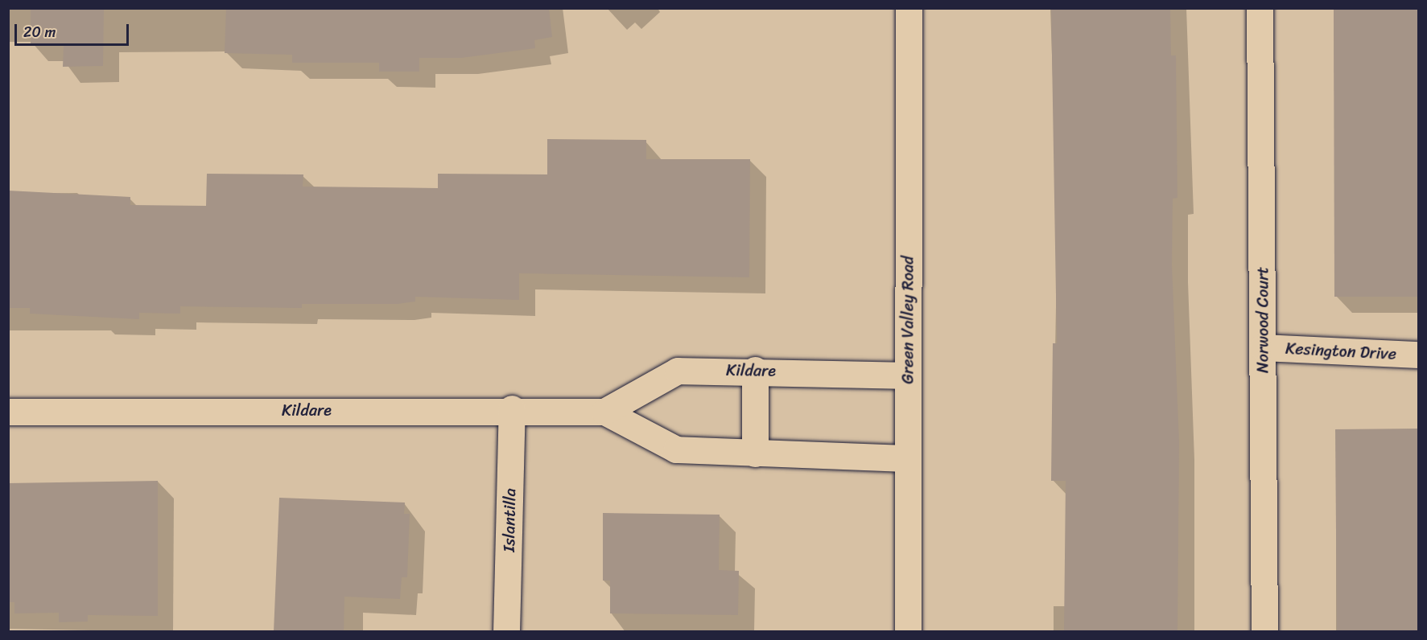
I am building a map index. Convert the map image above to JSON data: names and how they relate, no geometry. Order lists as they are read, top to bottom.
{
  "streets": {
    "street": [
      "Green Valley Road",
      "Norwood Court",
      "Kesington Drive",
      "Kildare",
      "Islantilla"
    ]
  },
  "crossings": [
    ["Green Valley Road", "Kildare"],
    ["Norwood Court", "Kesington Drive"],
    ["Kildare", "Islantilla"]
  ],
  "scale_bar": "20 m"
}
